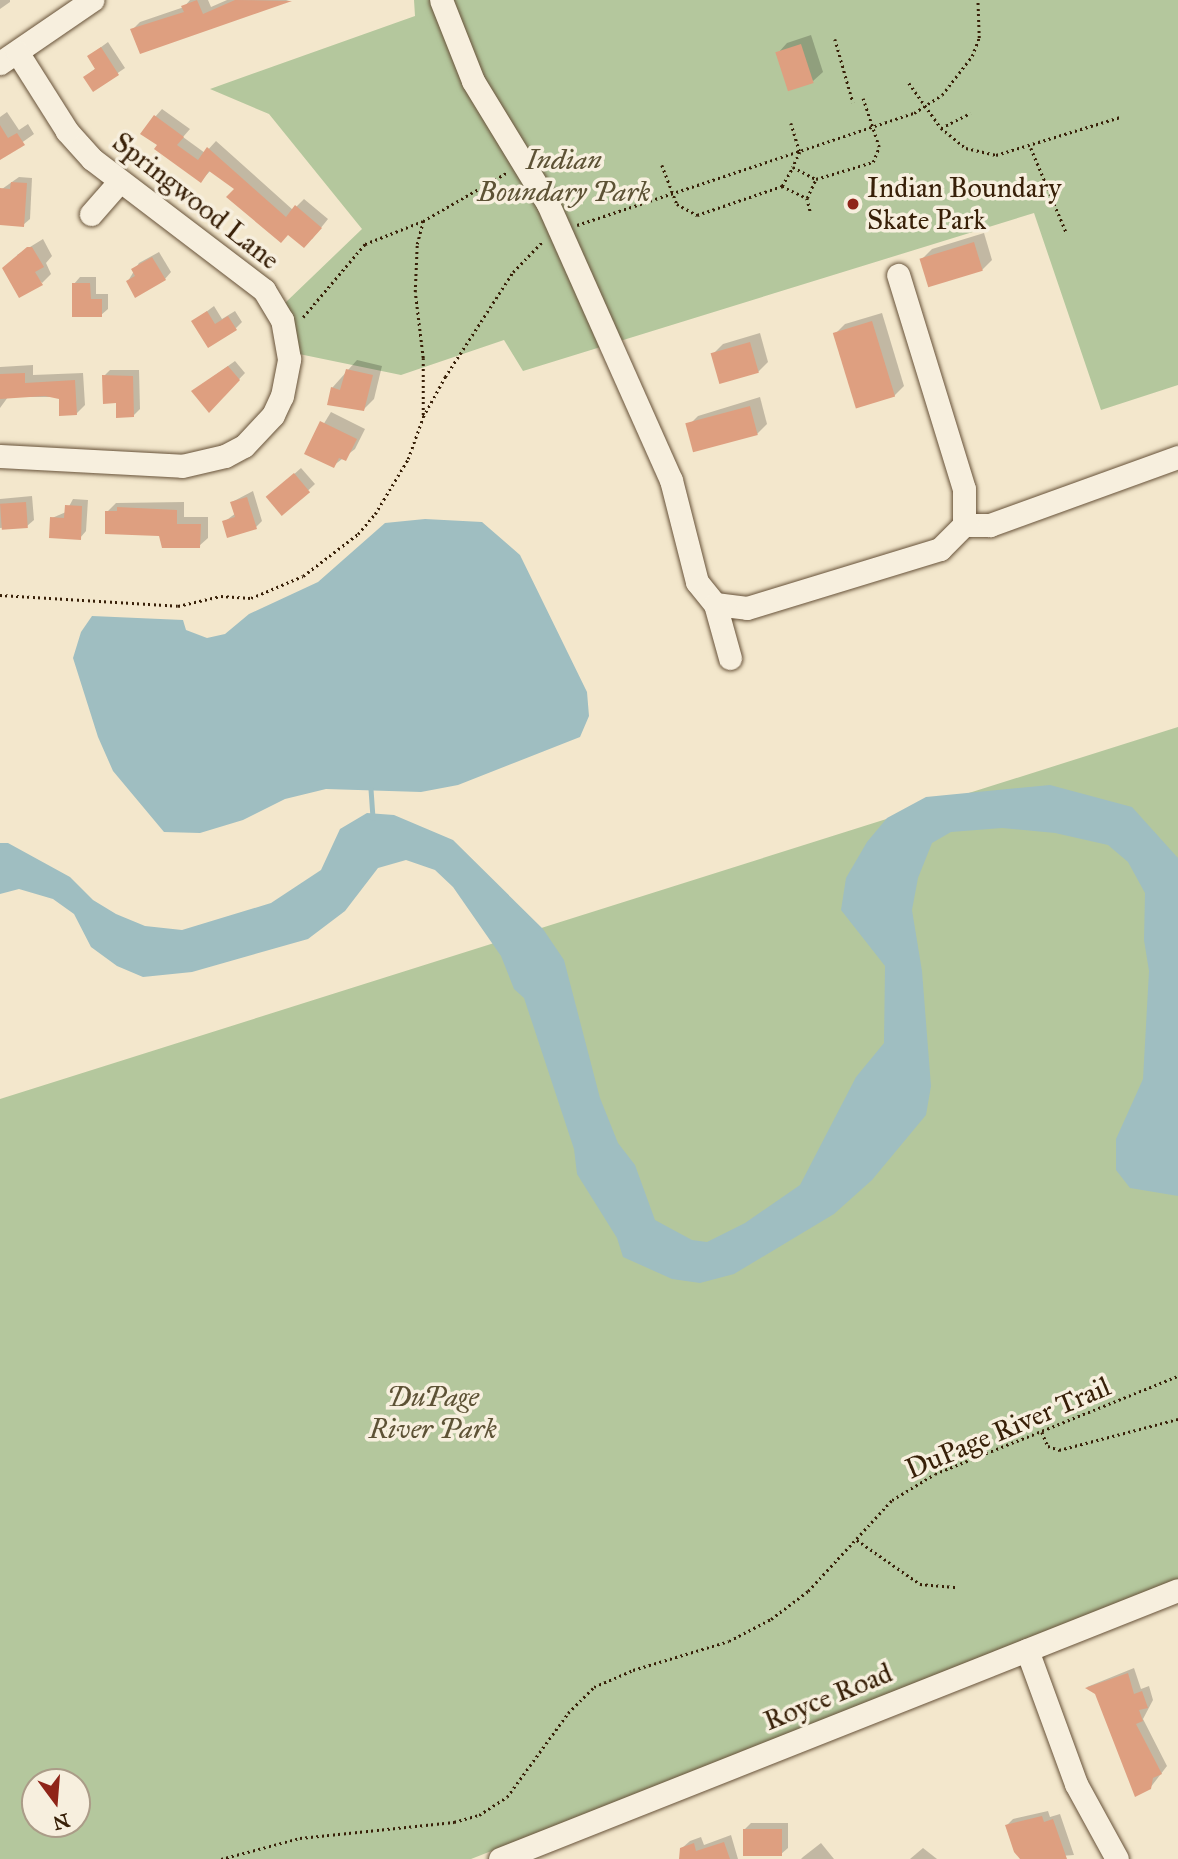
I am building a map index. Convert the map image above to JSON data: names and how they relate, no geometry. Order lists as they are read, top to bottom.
{
  "streets": {
    "street": ["Springwood Lane", "Royce Road"],
    "path": ["DuPage River Trail"]
  },
  "parks": ["Indian Boundary Park", "DuPage River Park"],
  "places": ["Indian Boundary Skate Park"],
  "north": "bottom"
}
